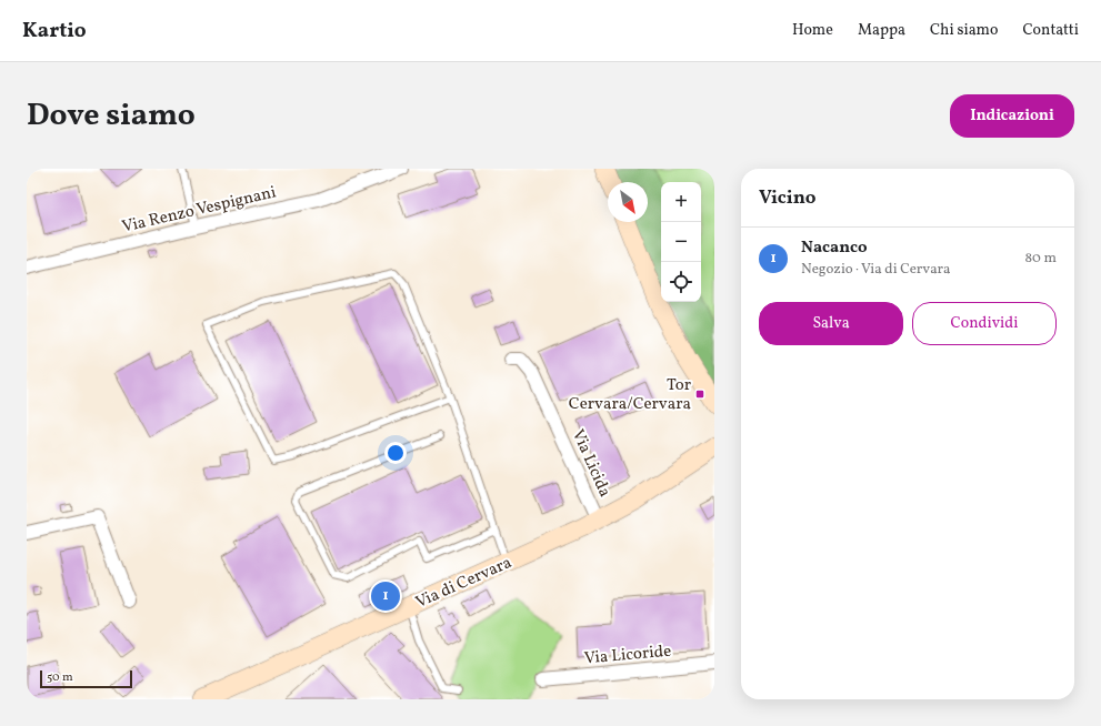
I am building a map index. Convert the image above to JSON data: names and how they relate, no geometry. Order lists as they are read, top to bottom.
{
  "streets": {
    "street": [
      "Via Renzo Vespignani",
      "Via Licida",
      "Via di Cervara",
      "Via Licoride"
    ]
  },
  "crossings": [
    ["Via Licida", "Via di Cervara"]
  ],
  "places": {
    "transit": ["Tor Cervara/Cervara"]
  },
  "scale_bar": "50 m",
  "north": "bottom right",
  "page": {
    "header": "Kartio",
    "nav": [
      "Home",
      "Mappa",
      "Chi siamo",
      "Contatti"
    ],
    "title": "Dove siamo",
    "buttons": [
      "Indicazioni",
      ["Salva", "Condividi"]
    ],
    "heading": "Vicino",
    "map_buttons": ["+", "−"],
    "list": [
      {
        "mark": "1",
        "name": "Nacanco",
        "note": "Negozio · Via di Cervara",
        "value": "80 m"
      }
    ],
    "pins": "1",
    "scale": "50 m"
  }
}
